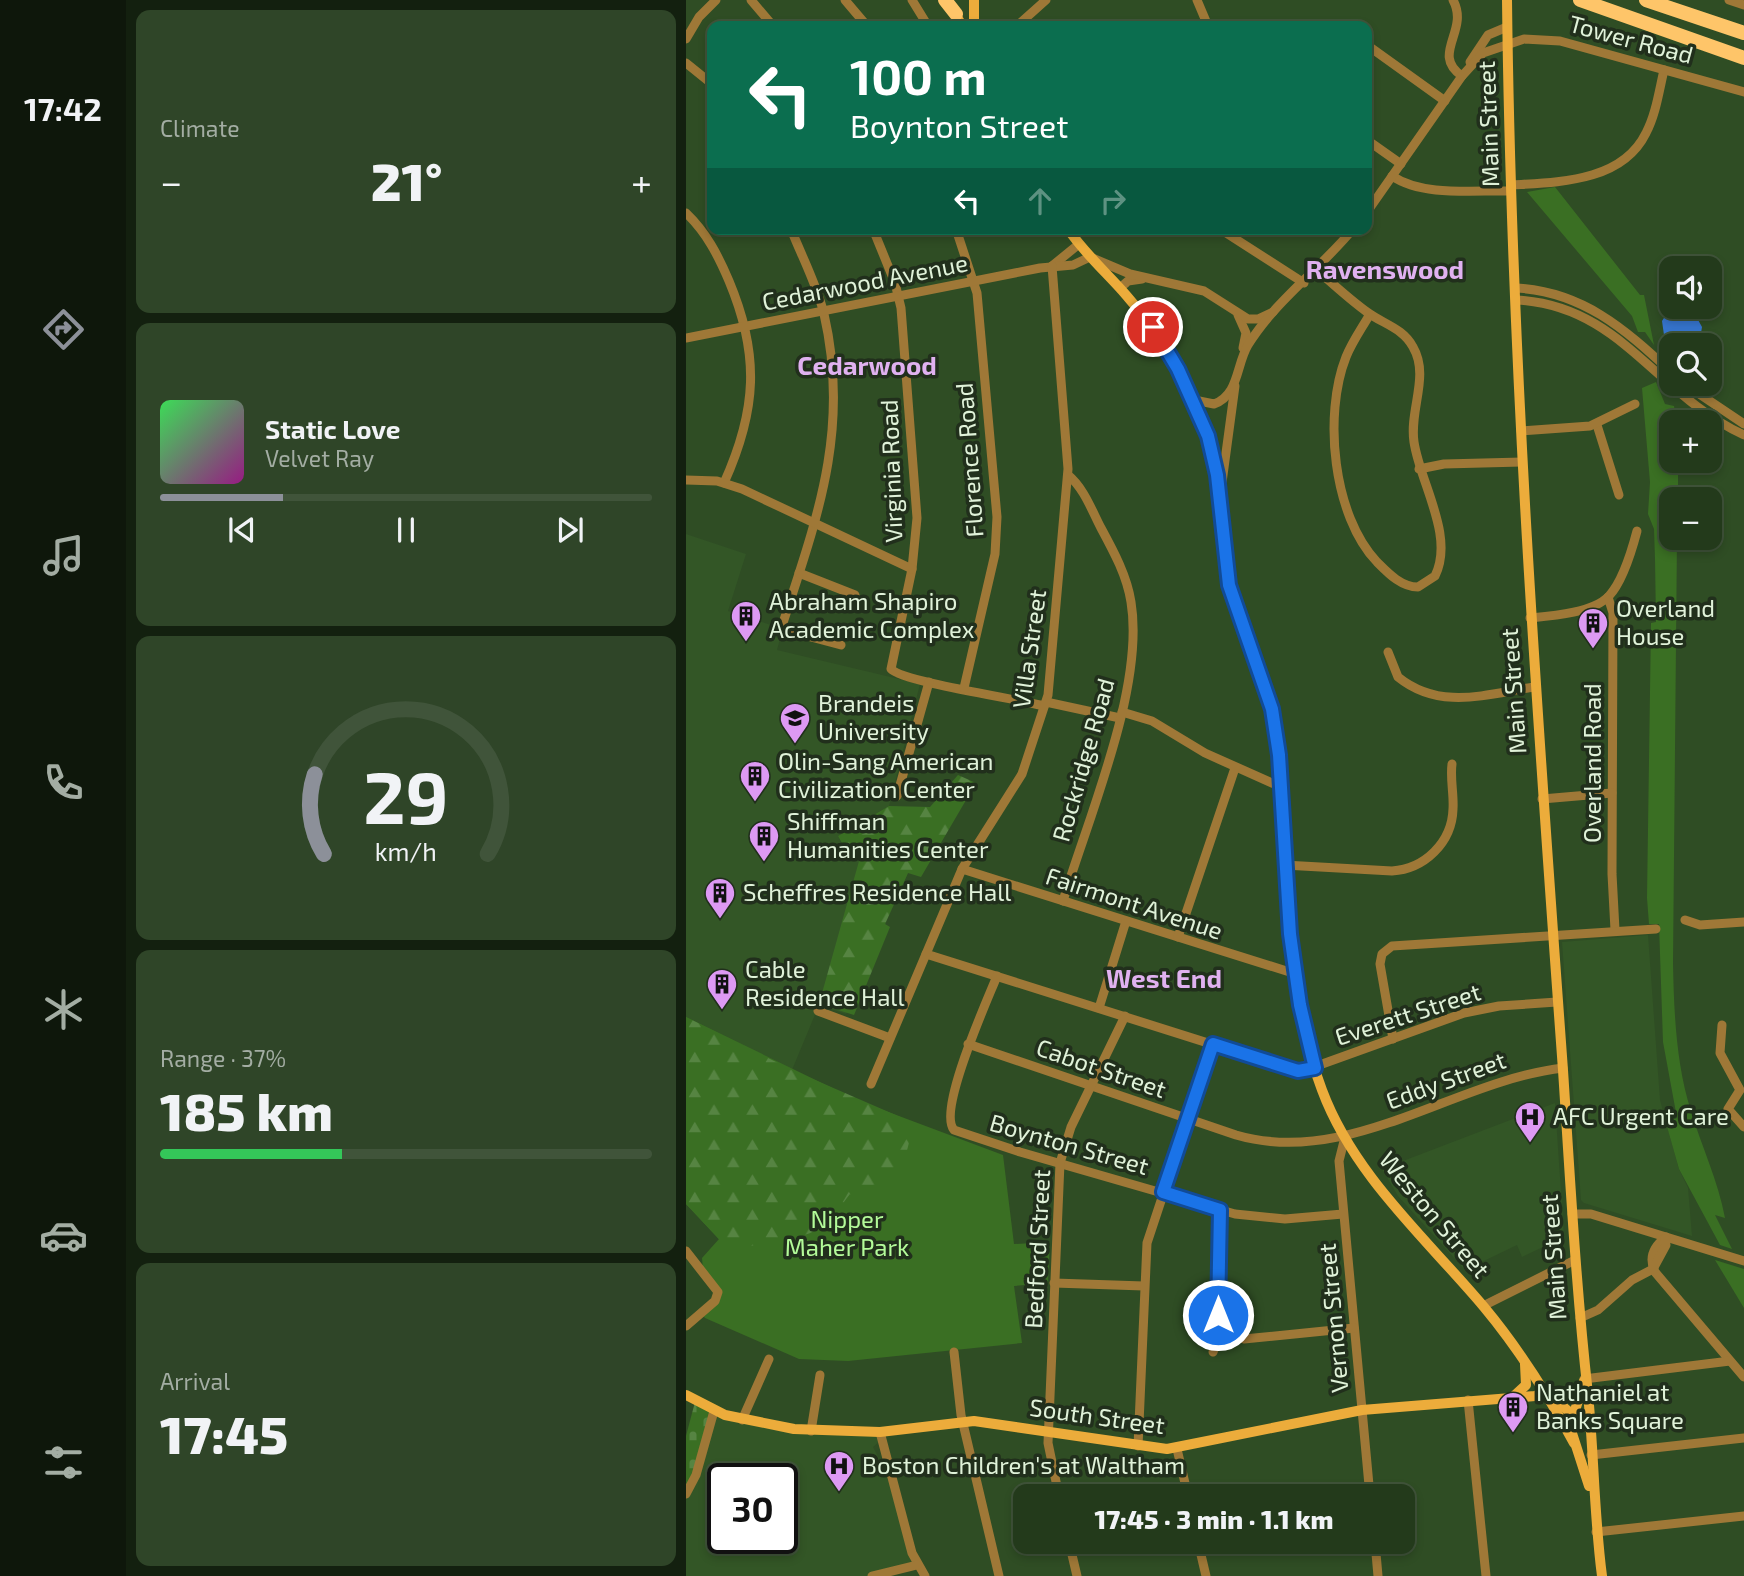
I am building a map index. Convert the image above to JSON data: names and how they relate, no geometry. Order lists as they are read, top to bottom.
{
  "streets": {
    "main road": ["Main Street", "Weston Street", "South Street"],
    "street": [
      "Tower Road",
      "Cedarwood Avenue",
      "Florence Road",
      "Virginia Road",
      "Villa Street",
      "Rockridge Road",
      "Overland Road",
      "Fairmont Avenue",
      "Everett Street",
      "Cabot Street",
      "Eddy Street",
      "Boynton Street",
      "Bedford Street",
      "Vernon Street"
    ]
  },
  "crossings": [
    ["Tower Road", "Main Street"],
    ["Main Street", "Everett Street"],
    ["Main Street", "Eddy Street"],
    ["Main Street", "Weston Street"],
    ["Cedarwood Avenue", "Florence Road"],
    ["Cedarwood Avenue", "Virginia Road"],
    ["Cedarwood Avenue", "Villa Street"],
    ["Cedarwood Avenue", "Weston Street"],
    ["Villa Street", "Rockridge Road"],
    ["Villa Street", "Fairmont Avenue"],
    ["Rockridge Road", "Fairmont Avenue"],
    ["Fairmont Avenue", "Weston Street"],
    ["Everett Street", "Weston Street"],
    ["Cabot Street", "Eddy Street"],
    ["Cabot Street", "Boynton Street"],
    ["Cabot Street", "Weston Street"],
    ["Cabot Street", "Bedford Street"],
    ["Cabot Street", "Vernon Street"],
    ["Eddy Street", "Weston Street"],
    ["Eddy Street", "Vernon Street"],
    ["Boynton Street", "Bedford Street"],
    ["Boynton Street", "Vernon Street"],
    ["Weston Street", "Vernon Street"],
    ["Weston Street", "South Street"],
    ["Bedford Street", "South Street"],
    ["Vernon Street", "South Street"]
  ],
  "districts": ["Ravenswood", "Cedarwood", "West End"],
  "parks": ["Nipper Maher Park"],
  "places": {
    "building": [
      "Abraham Shapiro Academic Complex",
      "Overland House",
      "Olin-Sang American Civilization Center",
      "Shiffman Humanities Center",
      "Scheffres Residence Hall",
      "Cable Residence Hall",
      "Nathaniel at Banks Square"
    ],
    "school or university": ["Brandeis University"],
    "hospital": ["AFC Urgent Care", "Boston Children's at Waltham"]
  },
  "page": {
    "tabs": "17:42",
    "tile": [
      "Climate",
      ["Range · 37%", "185 km"],
      ["Arrival", "17:45"]
    ],
    "turn": ["100 m", "Boynton Street"],
    "heat": ["−", "21°", "+"],
    "map_buttons": ["+", "−"],
    "song": ["Static Love", "Velvet Ray"],
    "limit": "30",
    "trip": "17:45 · 3 min · 1.1 km",
    "gauge": ["29", "km/h"]
  }
}
